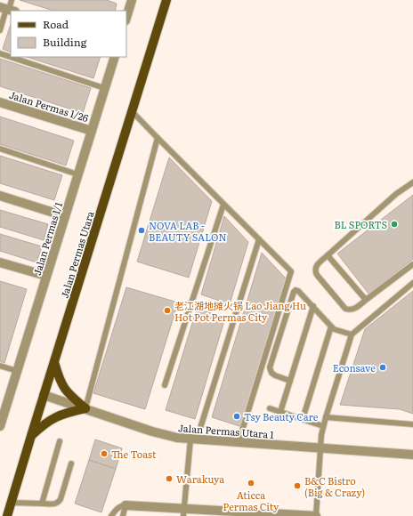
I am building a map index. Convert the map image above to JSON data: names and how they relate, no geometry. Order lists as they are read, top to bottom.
{
  "streets": {
    "main road": ["Jalan Permas Utara"],
    "street": ["Jalan Permas 1/26", "Jalan Permas 1/1", "Jalan Permas Utara 1"]
  },
  "crossings": [
    ["Jalan Permas 1/26", "Jalan Permas 1/1"],
    ["Jalan Permas Utara", "Jalan Permas Utara 1"]
  ],
  "places": [
    "BL SPORTS",
    "NOVA LAB - BEAUTY SALON",
    "老江湖地摊火锅 Lao Jiang Hu Hot Pot Permas City",
    "Econsave",
    "Tsy Beauty Care",
    "The Toast",
    "Warakuya",
    "Aticca Permas City",
    "B&C Bistro (Big & Crazy)"
  ],
  "legend": ["Road", "Building"]
}
